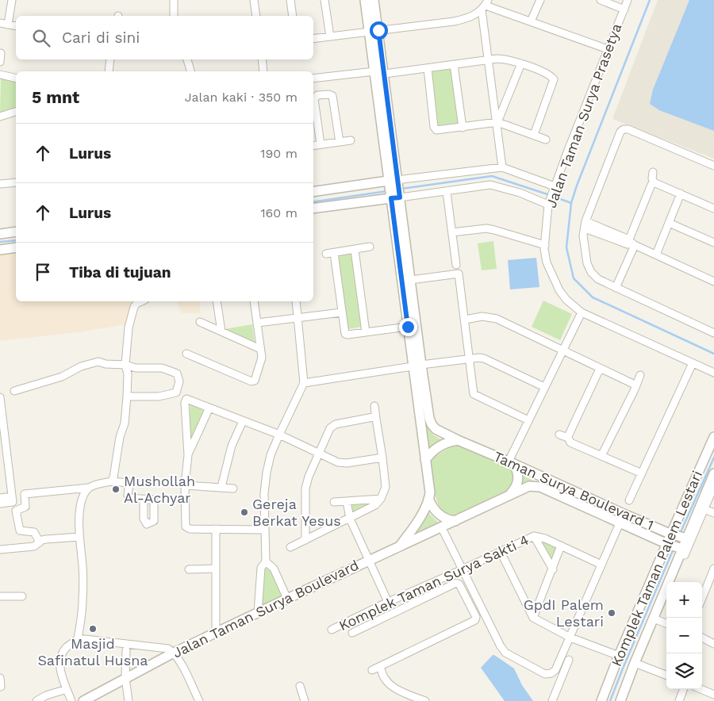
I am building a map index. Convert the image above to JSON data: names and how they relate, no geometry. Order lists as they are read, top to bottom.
{
  "streets": {
    "street": [
      "Jalan Taman Surya Prasetya",
      "Taman Surya Boulevard 1",
      "Komplek Taman Palem Lestari",
      "Komplek Taman Surya Sakti 4",
      "Jalan Taman Surya Boulevard"
    ]
  },
  "crossings": [
    ["Taman Surya Boulevard 1", "Komplek Taman Palem Lestari"],
    ["Taman Surya Boulevard 1", "Jalan Taman Surya Boulevard"]
  ],
  "places": [
    "Mushollah Al-Achyar",
    "Gereja Berkat Yesus",
    "GpdI Palem Lestari",
    "Masjid Safinatul Husna"
  ],
  "page": {
    "search": "Cari di sini",
    "heading": ["5 mnt", "Jalan kaki · 350 m"],
    "list": [
      ["Lurus", "190 m"],
      ["Lurus", "160 m"],
      "Tiba di tujuan"
    ],
    "map_buttons": ["+", "−"]
  }
}
